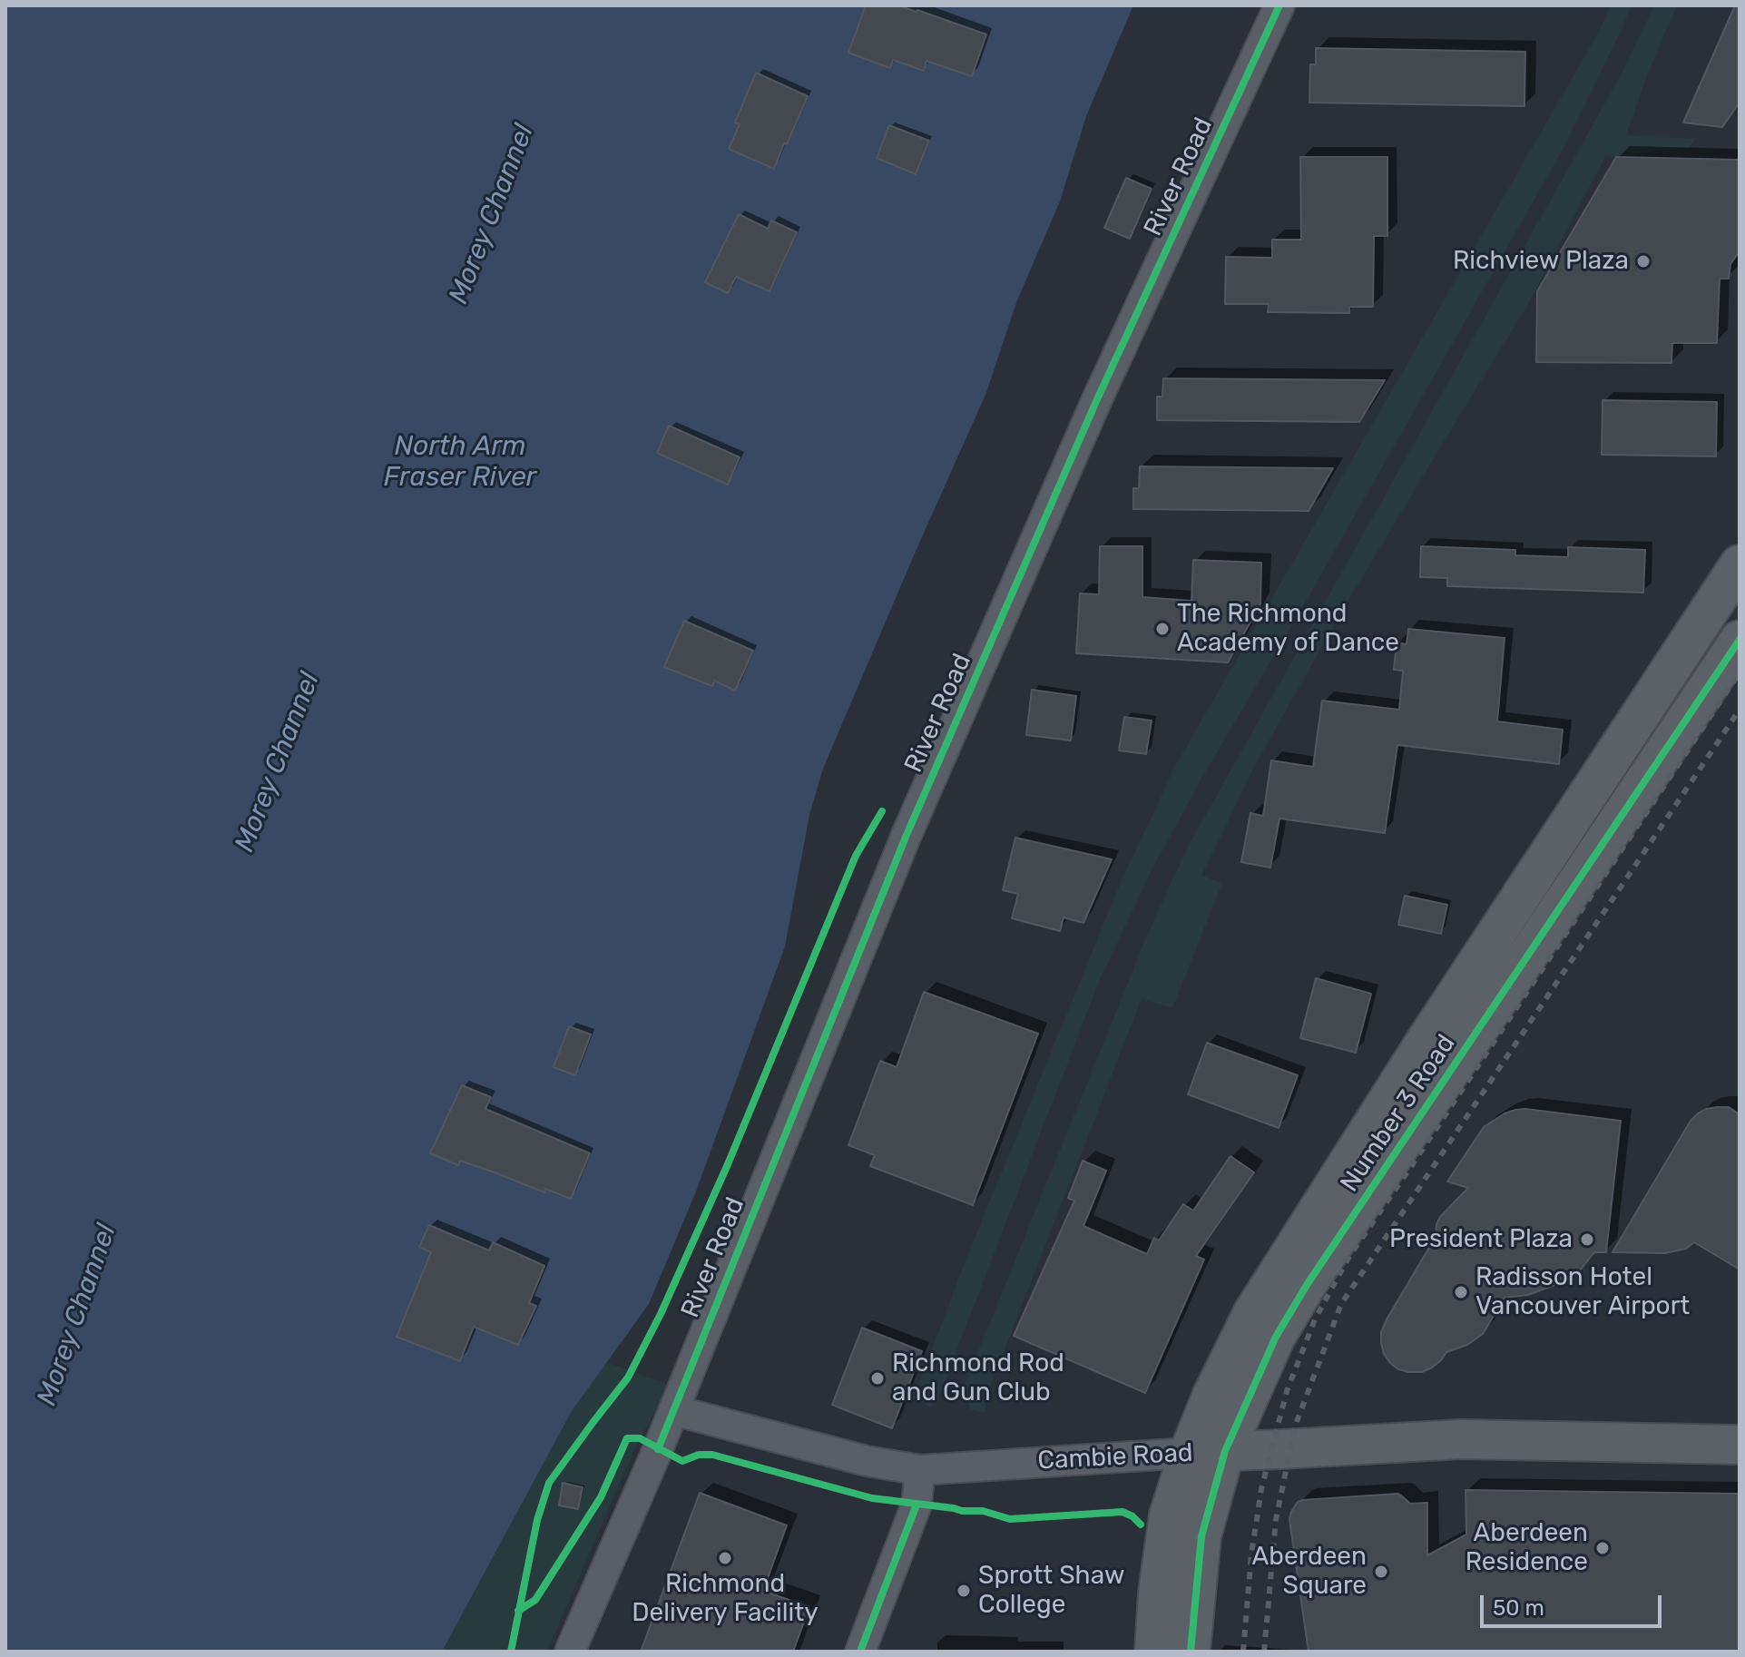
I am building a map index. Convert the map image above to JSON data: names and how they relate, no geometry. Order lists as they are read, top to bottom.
{
  "streets": {
    "main road": ["Number 3 Road", "Cambie Road"],
    "street": ["River Road"]
  },
  "crossings": [
    ["River Road", "Cambie Road"],
    ["Number 3 Road", "Cambie Road"]
  ],
  "water": ["Morey Channel", "North Arm Fraser River"],
  "places": [
    "Richview Plaza",
    "The Richmond Academy of Dance",
    "President Plaza",
    "Radisson Hotel Vancouver Airport",
    "Richmond Rod and Gun Club",
    "Aberdeen Residence",
    "Richmond Delivery Facility",
    "Aberdeen Square",
    "Sprott Shaw College"
  ],
  "scale_bar": "50 m"
}
